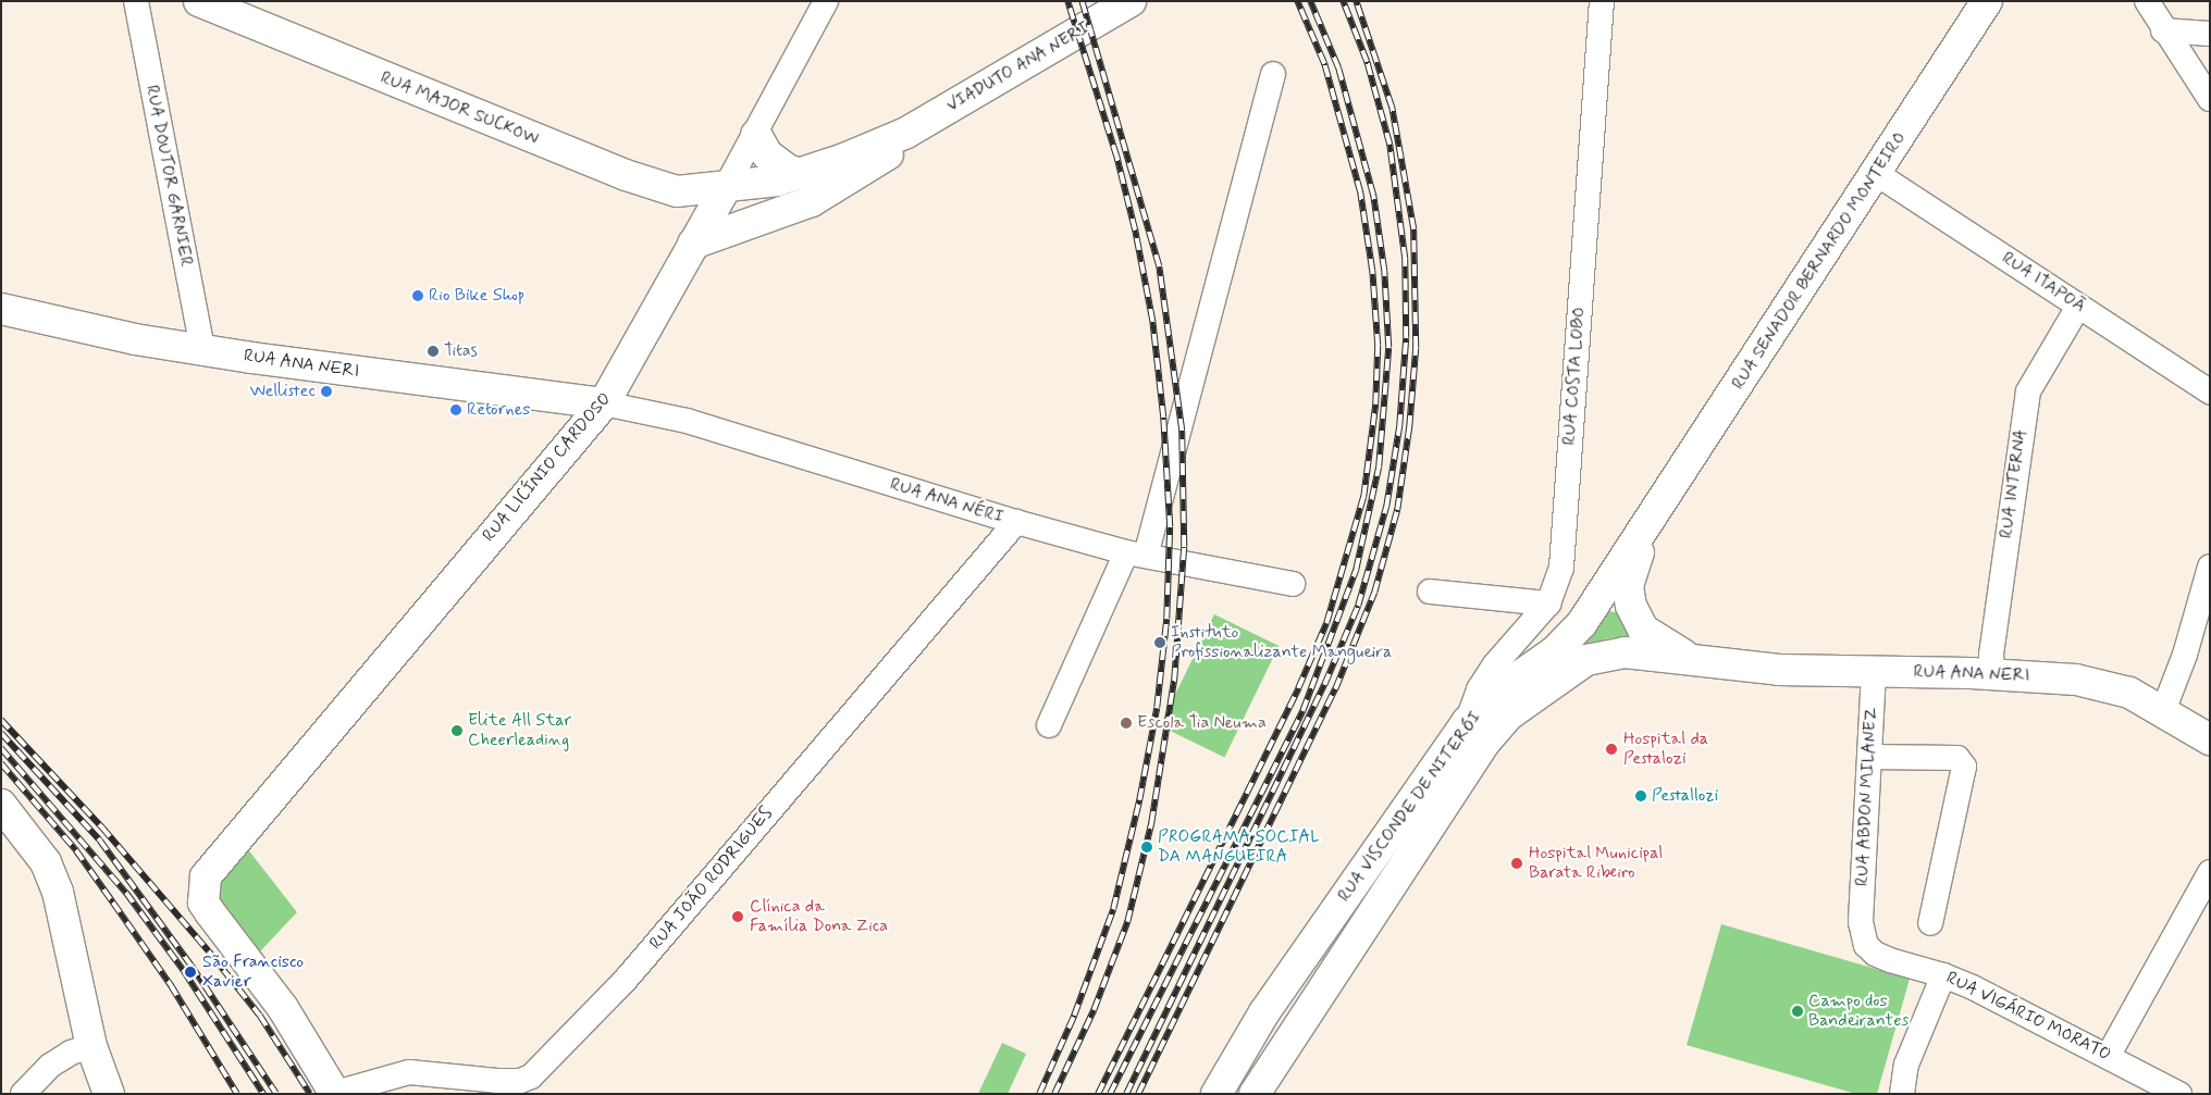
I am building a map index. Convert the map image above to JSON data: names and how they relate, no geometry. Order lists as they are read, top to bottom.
{
  "streets": {
    "main road": [
      "VIADUTO ANA NERI",
      "RUA MAJOR SUCKOW",
      "RUA SENADOR BERNARDO MONTEIRO",
      "RUA ANA NERI",
      "RUA LICÍNIO CARDOSO",
      "RUA VISCONDE DE NITERÓI"
    ],
    "street": [
      "RUA DOUTOR GARNIER",
      "RUA ITAPOÃ",
      "RUA COSTA LOBO",
      "RUA INTERNA",
      "RUA ANA NÉRI",
      "RUA ABDON MILANEZ",
      "RUA JOÃO RODRIGUES",
      "RUA VIGÁRIO MORATO"
    ]
  },
  "crossings": [
    ["VIADUTO ANA NERI", "RUA MAJOR SUCKOW"],
    ["VIADUTO ANA NERI", "RUA LICÍNIO CARDOSO"],
    ["RUA MAJOR SUCKOW", "RUA LICÍNIO CARDOSO"],
    ["RUA DOUTOR GARNIER", "RUA ANA NERI"],
    ["RUA SENADOR BERNARDO MONTEIRO", "RUA ITAPOÃ"],
    ["RUA SENADOR BERNARDO MONTEIRO", "RUA VISCONDE DE NITERÓI"],
    ["RUA ITAPOÃ", "RUA INTERNA"],
    ["RUA ANA NERI", "RUA LICÍNIO CARDOSO"],
    ["RUA ANA NERI", "RUA INTERNA"],
    ["RUA ANA NERI", "RUA ANA NÉRI"],
    ["RUA ANA NERI", "RUA ABDON MILANEZ"],
    ["RUA ANA NERI", "RUA VISCONDE DE NITERÓI"],
    ["RUA COSTA LOBO", "RUA VISCONDE DE NITERÓI"],
    ["RUA LICÍNIO CARDOSO", "RUA ANA NÉRI"],
    ["RUA LICÍNIO CARDOSO", "RUA JOÃO RODRIGUES"],
    ["RUA ANA NÉRI", "RUA JOÃO RODRIGUES"],
    ["RUA ABDON MILANEZ", "RUA VIGÁRIO MORATO"]
  ],
  "places": [
    "Rio Bike Shop",
    "Titas",
    "Wellistec",
    "Retornes",
    "Instituto Profissionalizante Mangueira",
    "Escola Tia Neuma",
    "Elite All Star Cheerleading",
    "Hospital da Pestalozi",
    "Pestallozi",
    "PROGRAMA SOCIAL DA MANGUEIRA",
    "Hospital Municipal Barata Ribeiro",
    "Clínica da Família Dona Zica",
    "São Francisco Xavier",
    "Campo dos Bandeirantes"
  ]
}
